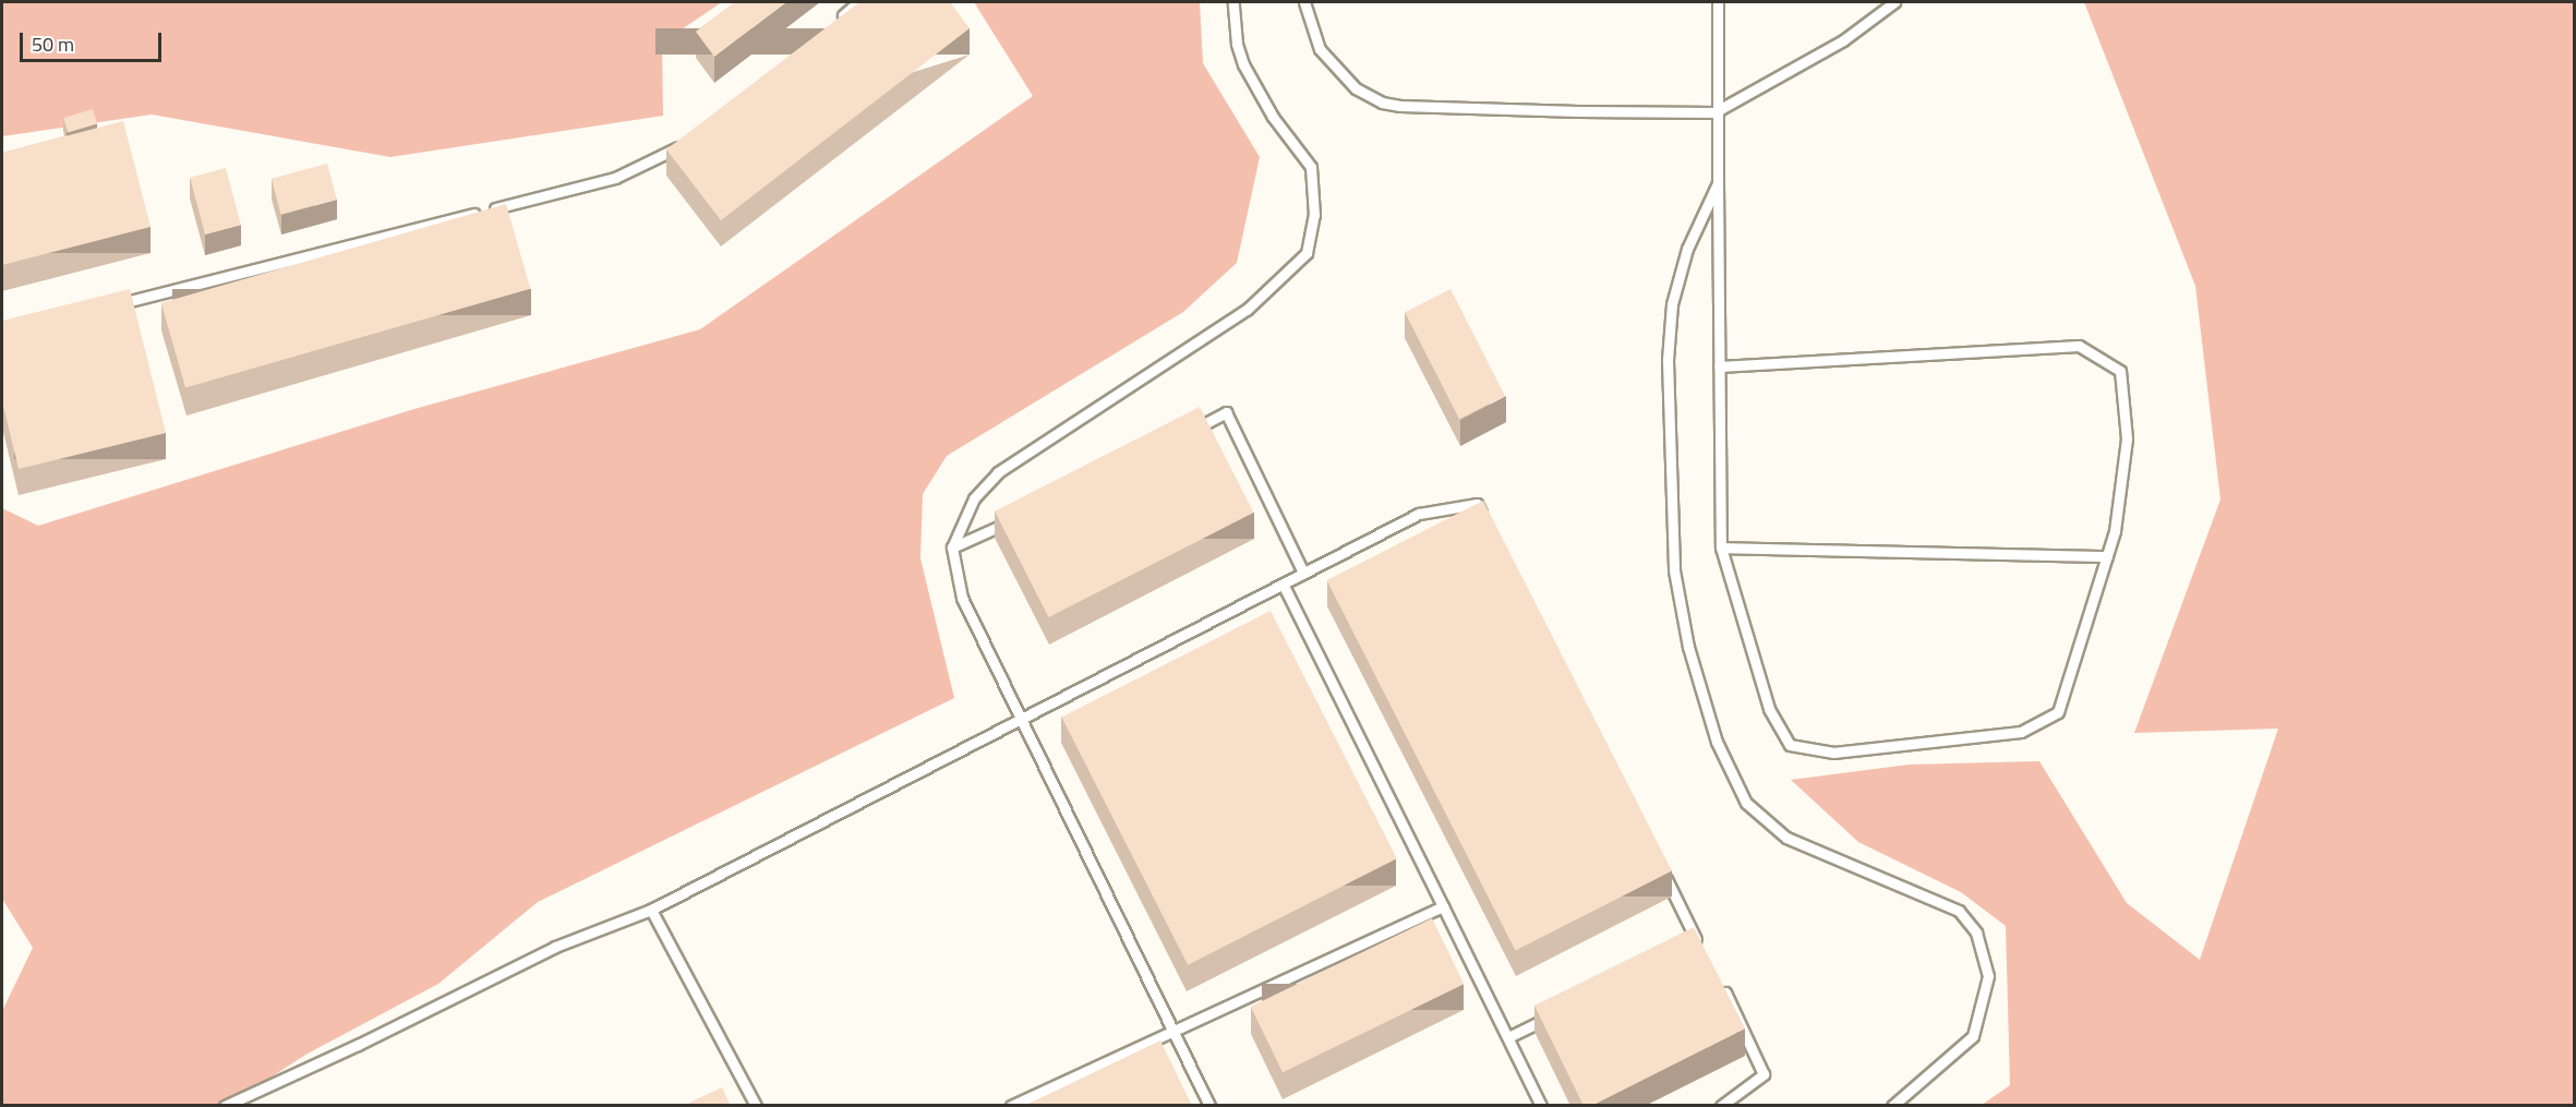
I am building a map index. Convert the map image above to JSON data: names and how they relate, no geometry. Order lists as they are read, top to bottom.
{
  "scale_bar": "50 m"
}
